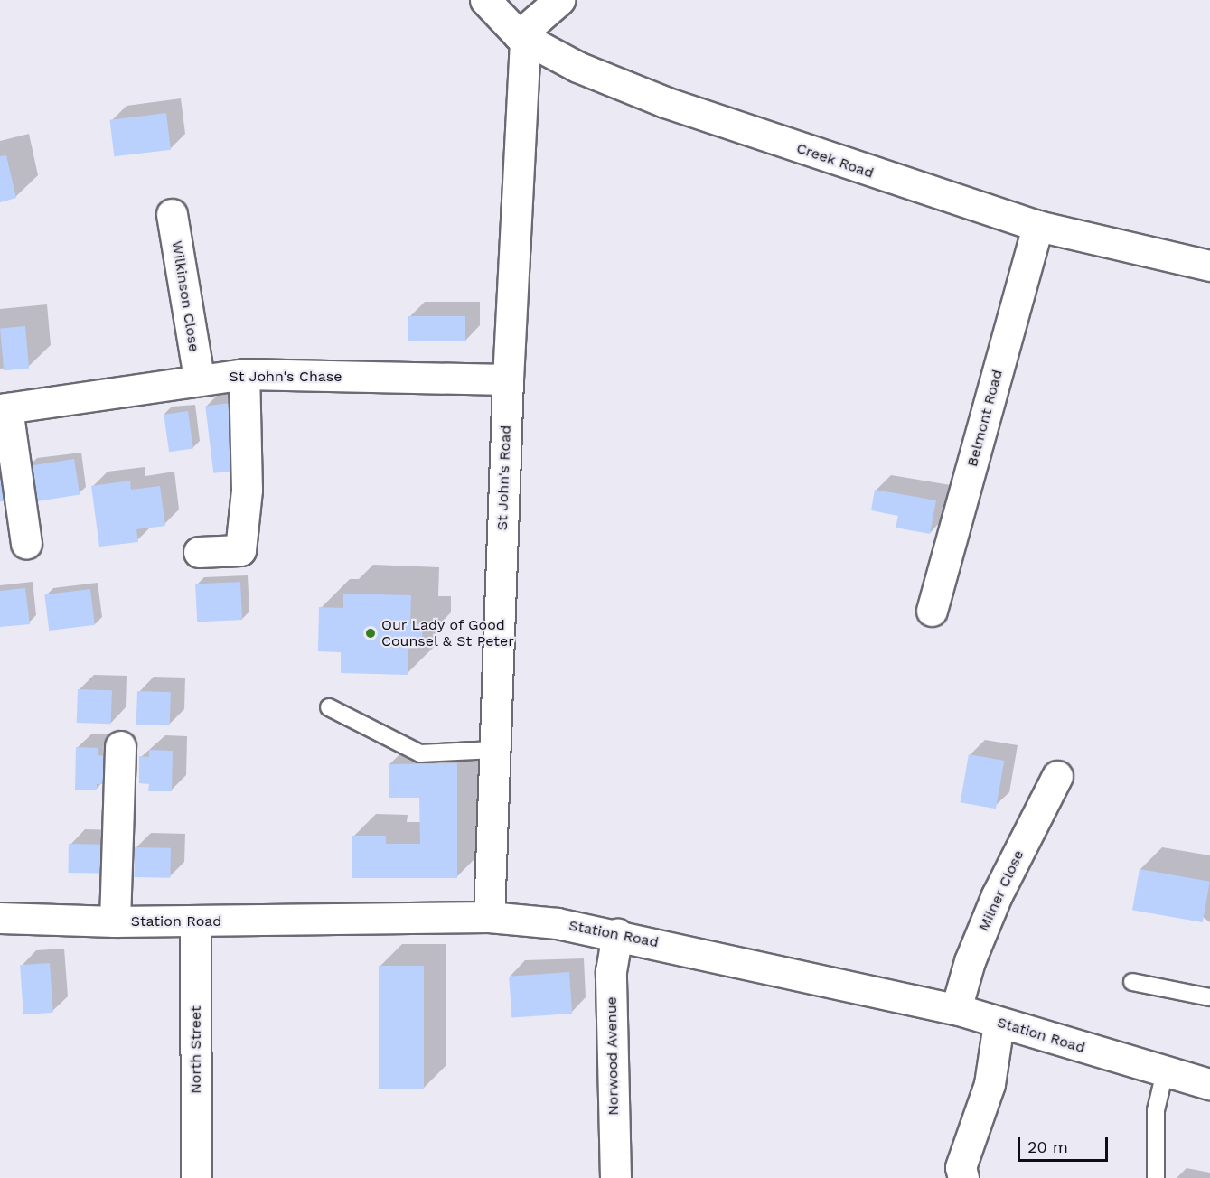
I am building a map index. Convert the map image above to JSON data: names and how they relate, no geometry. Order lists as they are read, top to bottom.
{
  "streets": {
    "street": [
      "Creek Road",
      "Wilkinson Close",
      "St John's Chase",
      "Belmont Road",
      "St John's Road",
      "Milner Close",
      "Station Road",
      "North Street",
      "Norwood Avenue"
    ]
  },
  "crossings": [
    ["Creek Road", "Belmont Road"],
    ["Creek Road", "St John's Road"],
    ["Wilkinson Close", "St John's Chase"],
    ["St John's Chase", "St John's Road"],
    ["St John's Road", "Station Road"],
    ["Milner Close", "Station Road"],
    ["Station Road", "North Street"],
    ["Station Road", "Norwood Avenue"]
  ],
  "places": ["Our Lady of Good Counsel & St Peter"],
  "scale_bar": "20 m"
}
